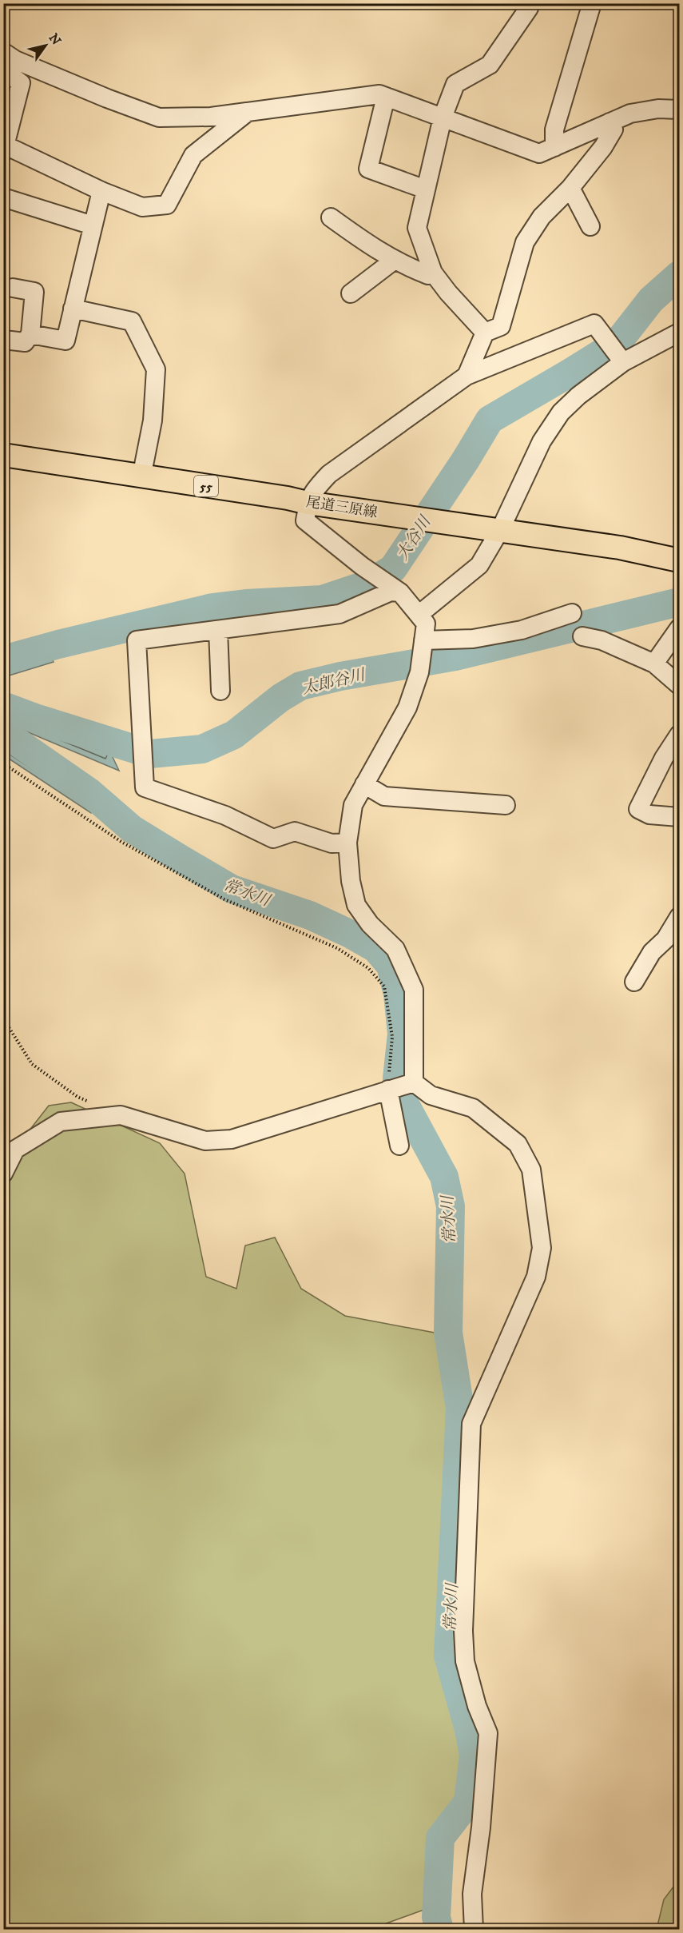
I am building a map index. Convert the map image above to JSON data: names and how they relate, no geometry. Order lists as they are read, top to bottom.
{
  "streets": {
    "main road": ["55", "尾道三原線"]
  },
  "water": ["大谷川", "太郎谷川", "常水川"],
  "north": "top right"
}
